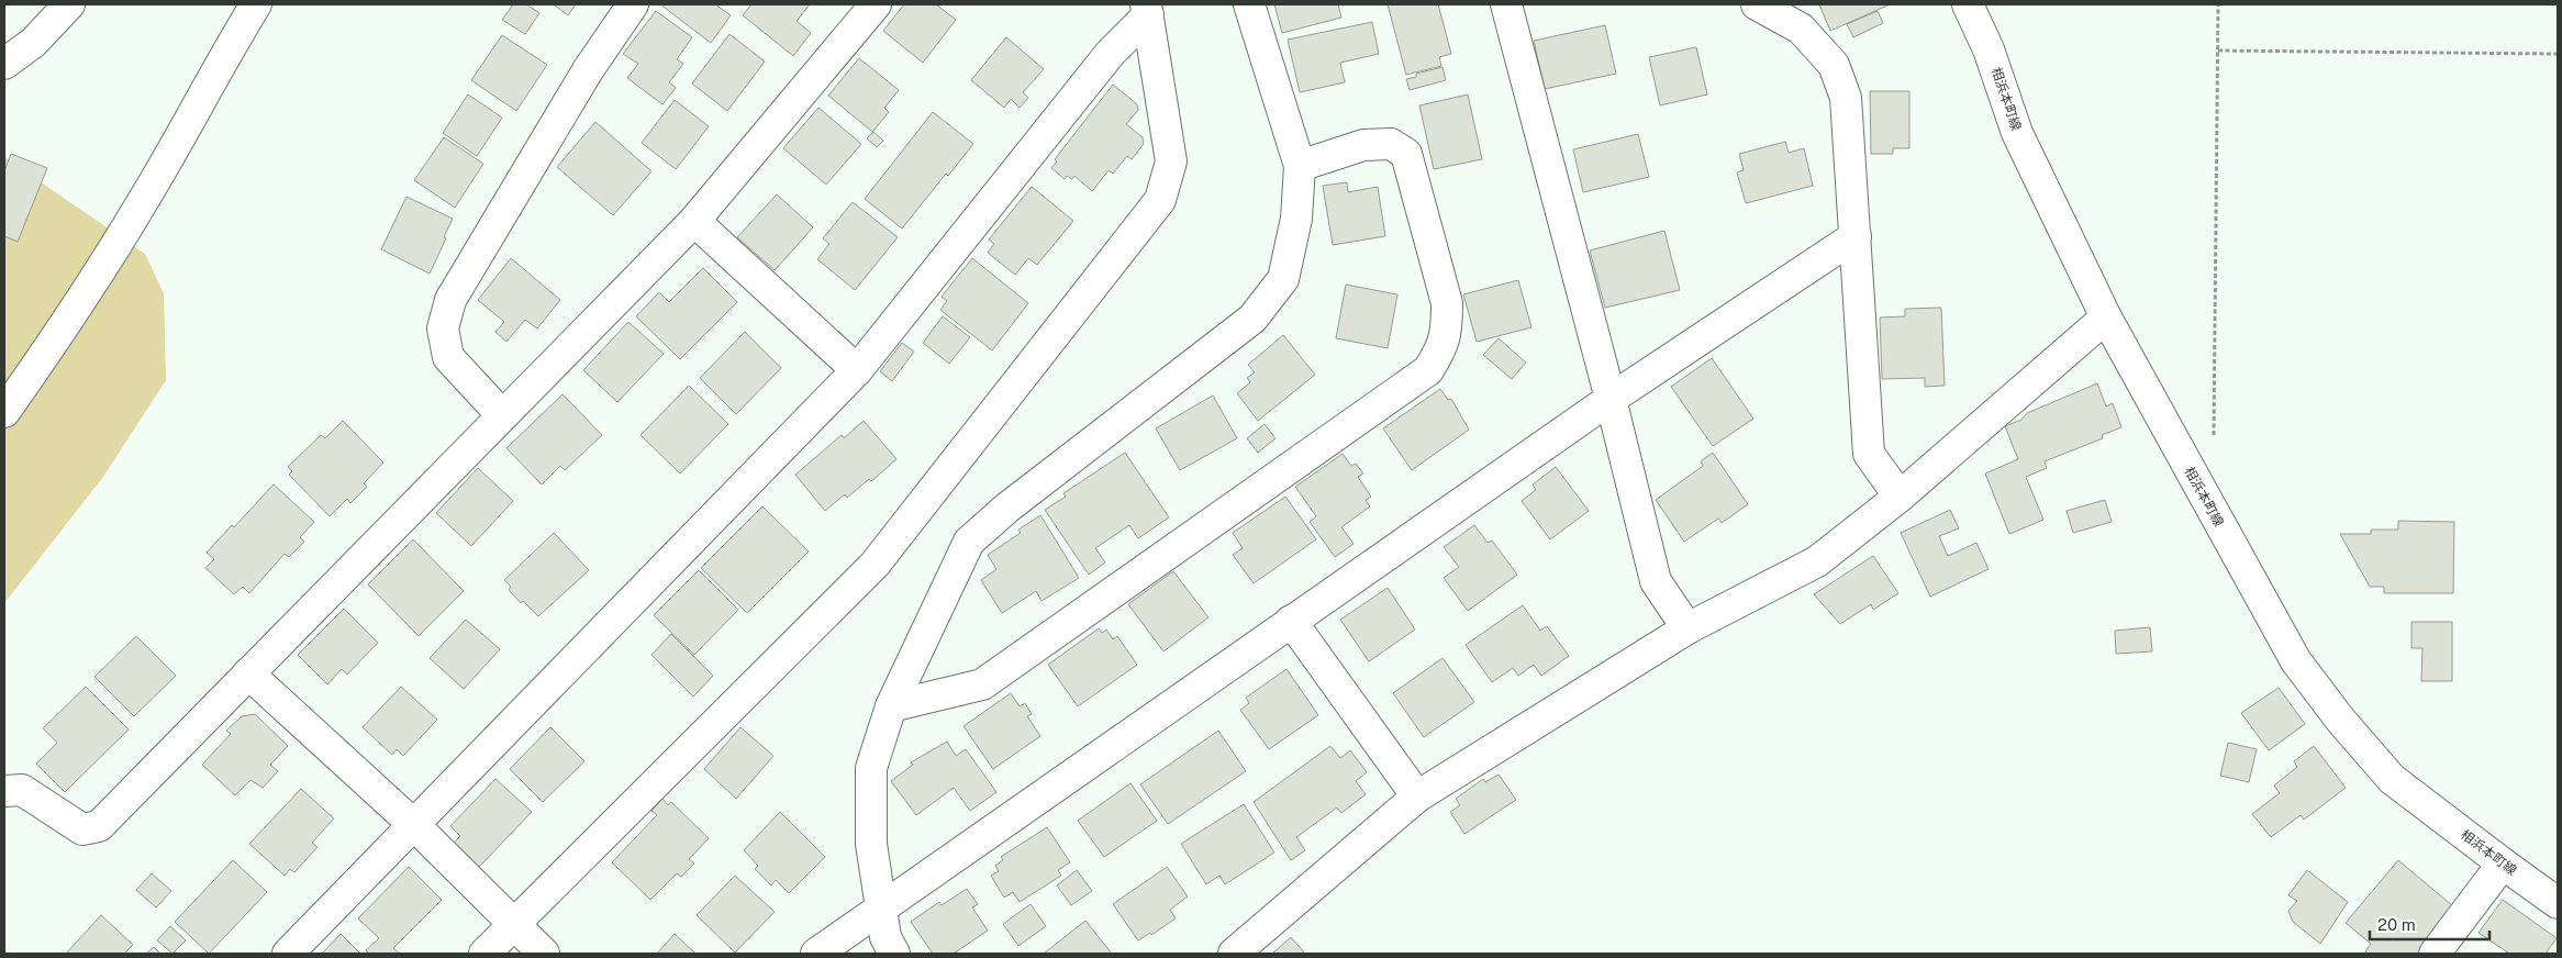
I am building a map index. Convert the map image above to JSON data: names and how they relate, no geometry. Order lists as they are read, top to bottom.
{
  "streets": {
    "street": ["相浜本町線"]
  },
  "scale_bar": "20 m"
}
